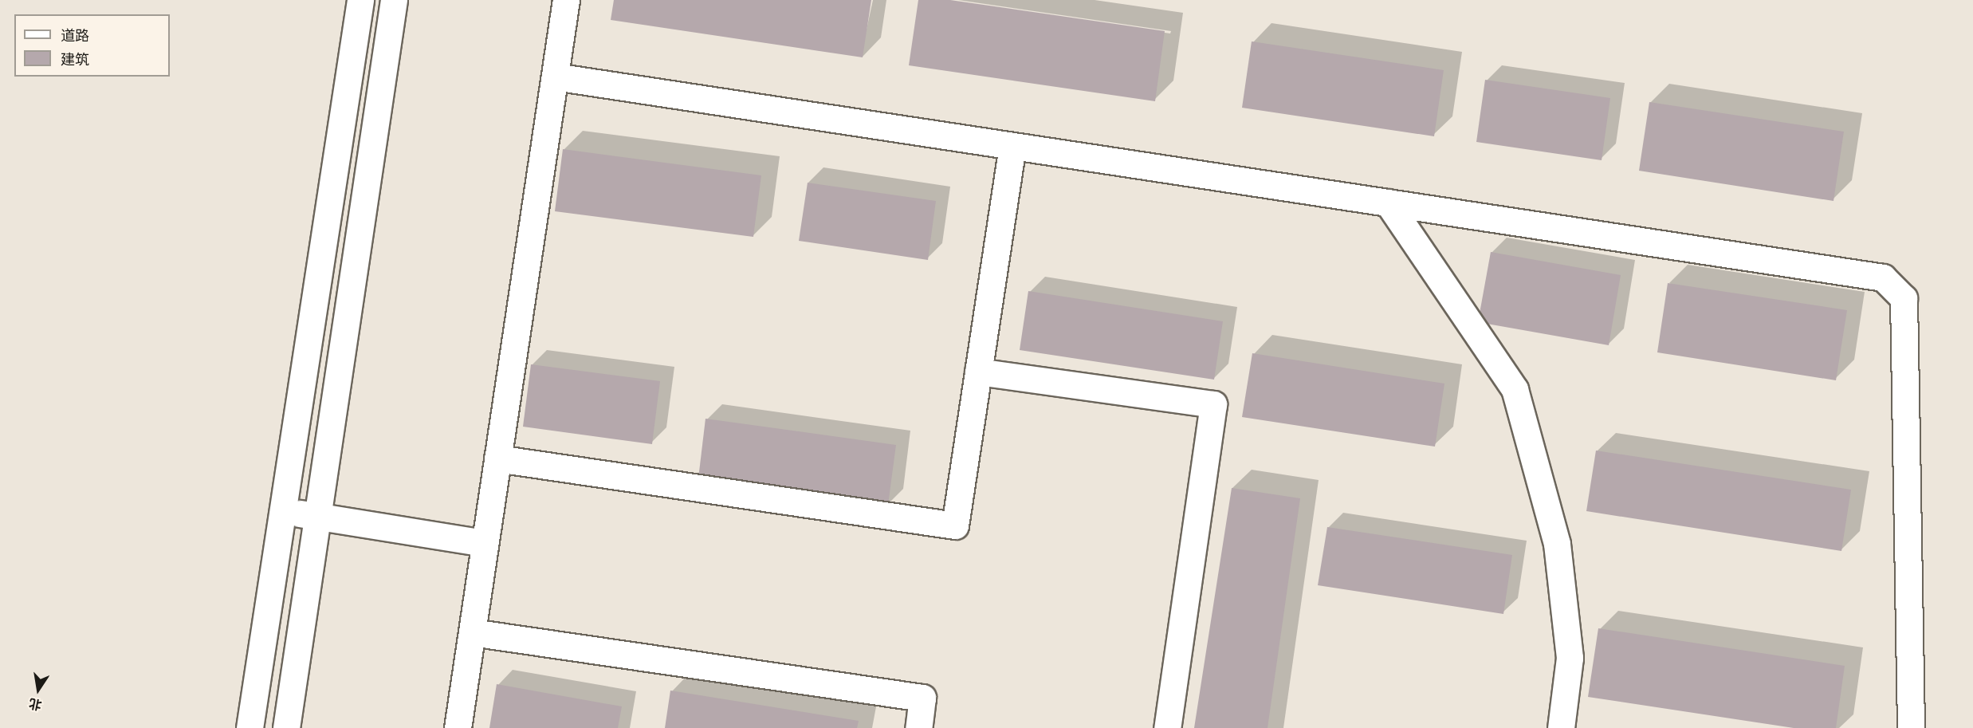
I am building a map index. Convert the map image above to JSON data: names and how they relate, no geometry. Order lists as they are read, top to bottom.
{
  "legend": ["道路", "建筑"],
  "north": "bottom"
}
